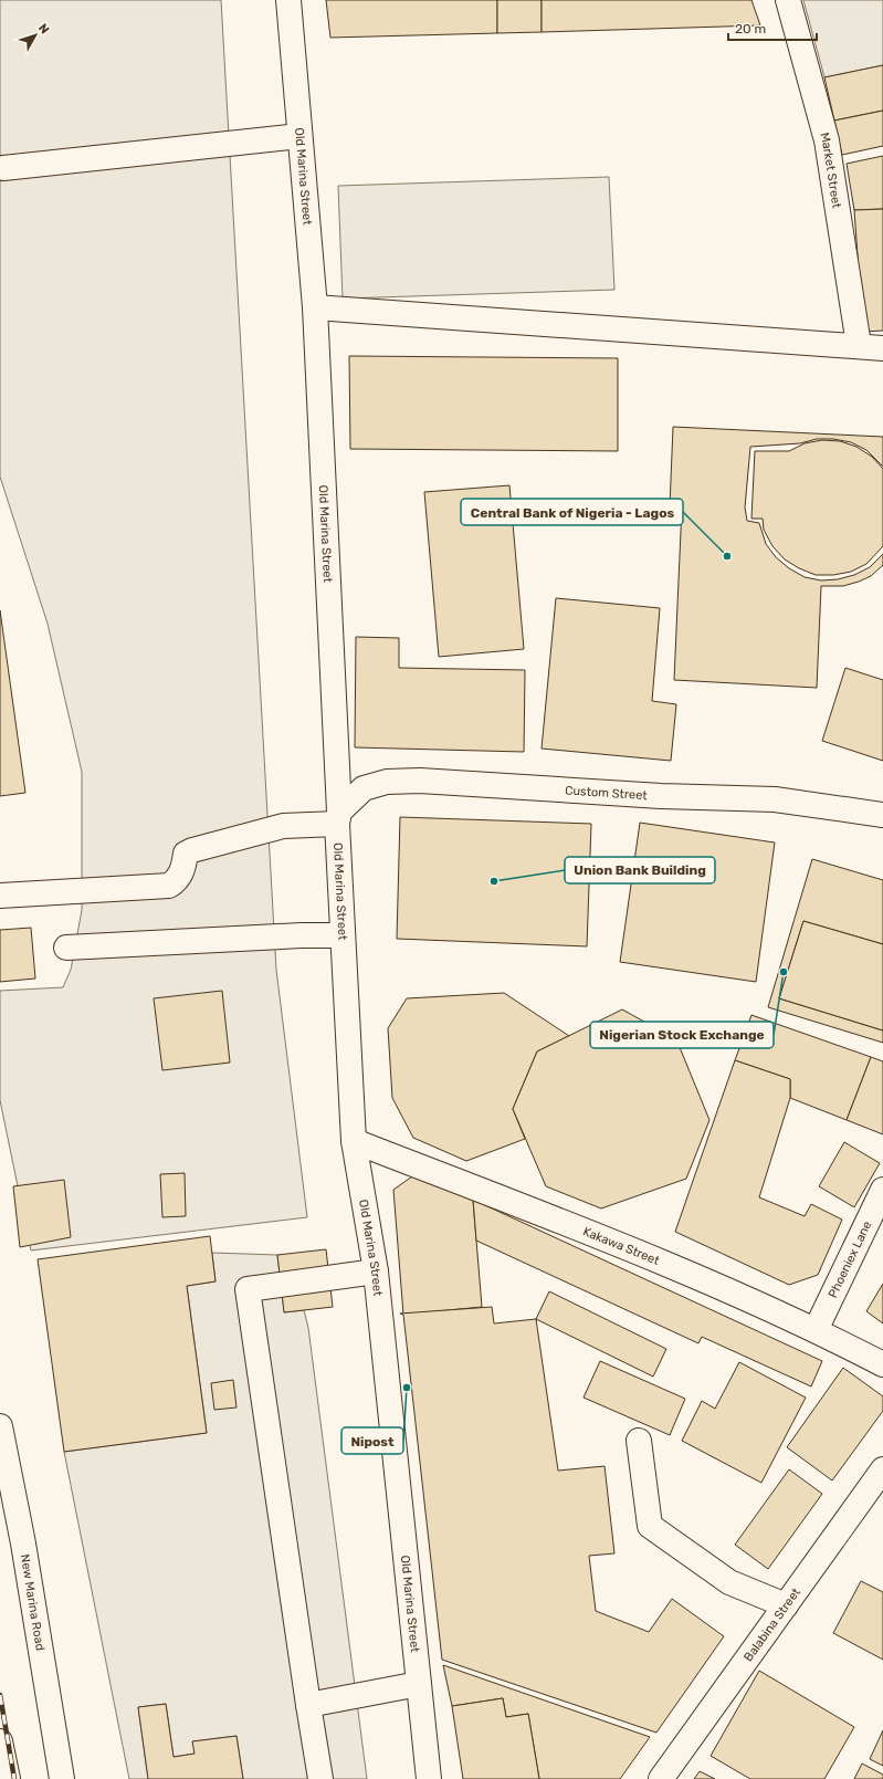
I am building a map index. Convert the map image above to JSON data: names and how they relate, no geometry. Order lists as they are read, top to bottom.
{
  "streets": {
    "main road": [
      "Market Street",
      "Old Marina Street",
      "Custom Street",
      "Kakawa Street",
      "Phoeniex Lane",
      "New Marina Road",
      "Balabina Street"
    ]
  },
  "crossings": [
    ["Old Marina Street", "Custom Street"],
    ["Old Marina Street", "Kakawa Street"],
    ["Kakawa Street", "Phoeniex Lane"]
  ],
  "places": [
    "Central Bank of Nigeria - Lagos",
    "Union Bank Building",
    "Nigerian Stock Exchange",
    "Nipost"
  ],
  "scale_bar": "20 m",
  "north": "top right"
}
